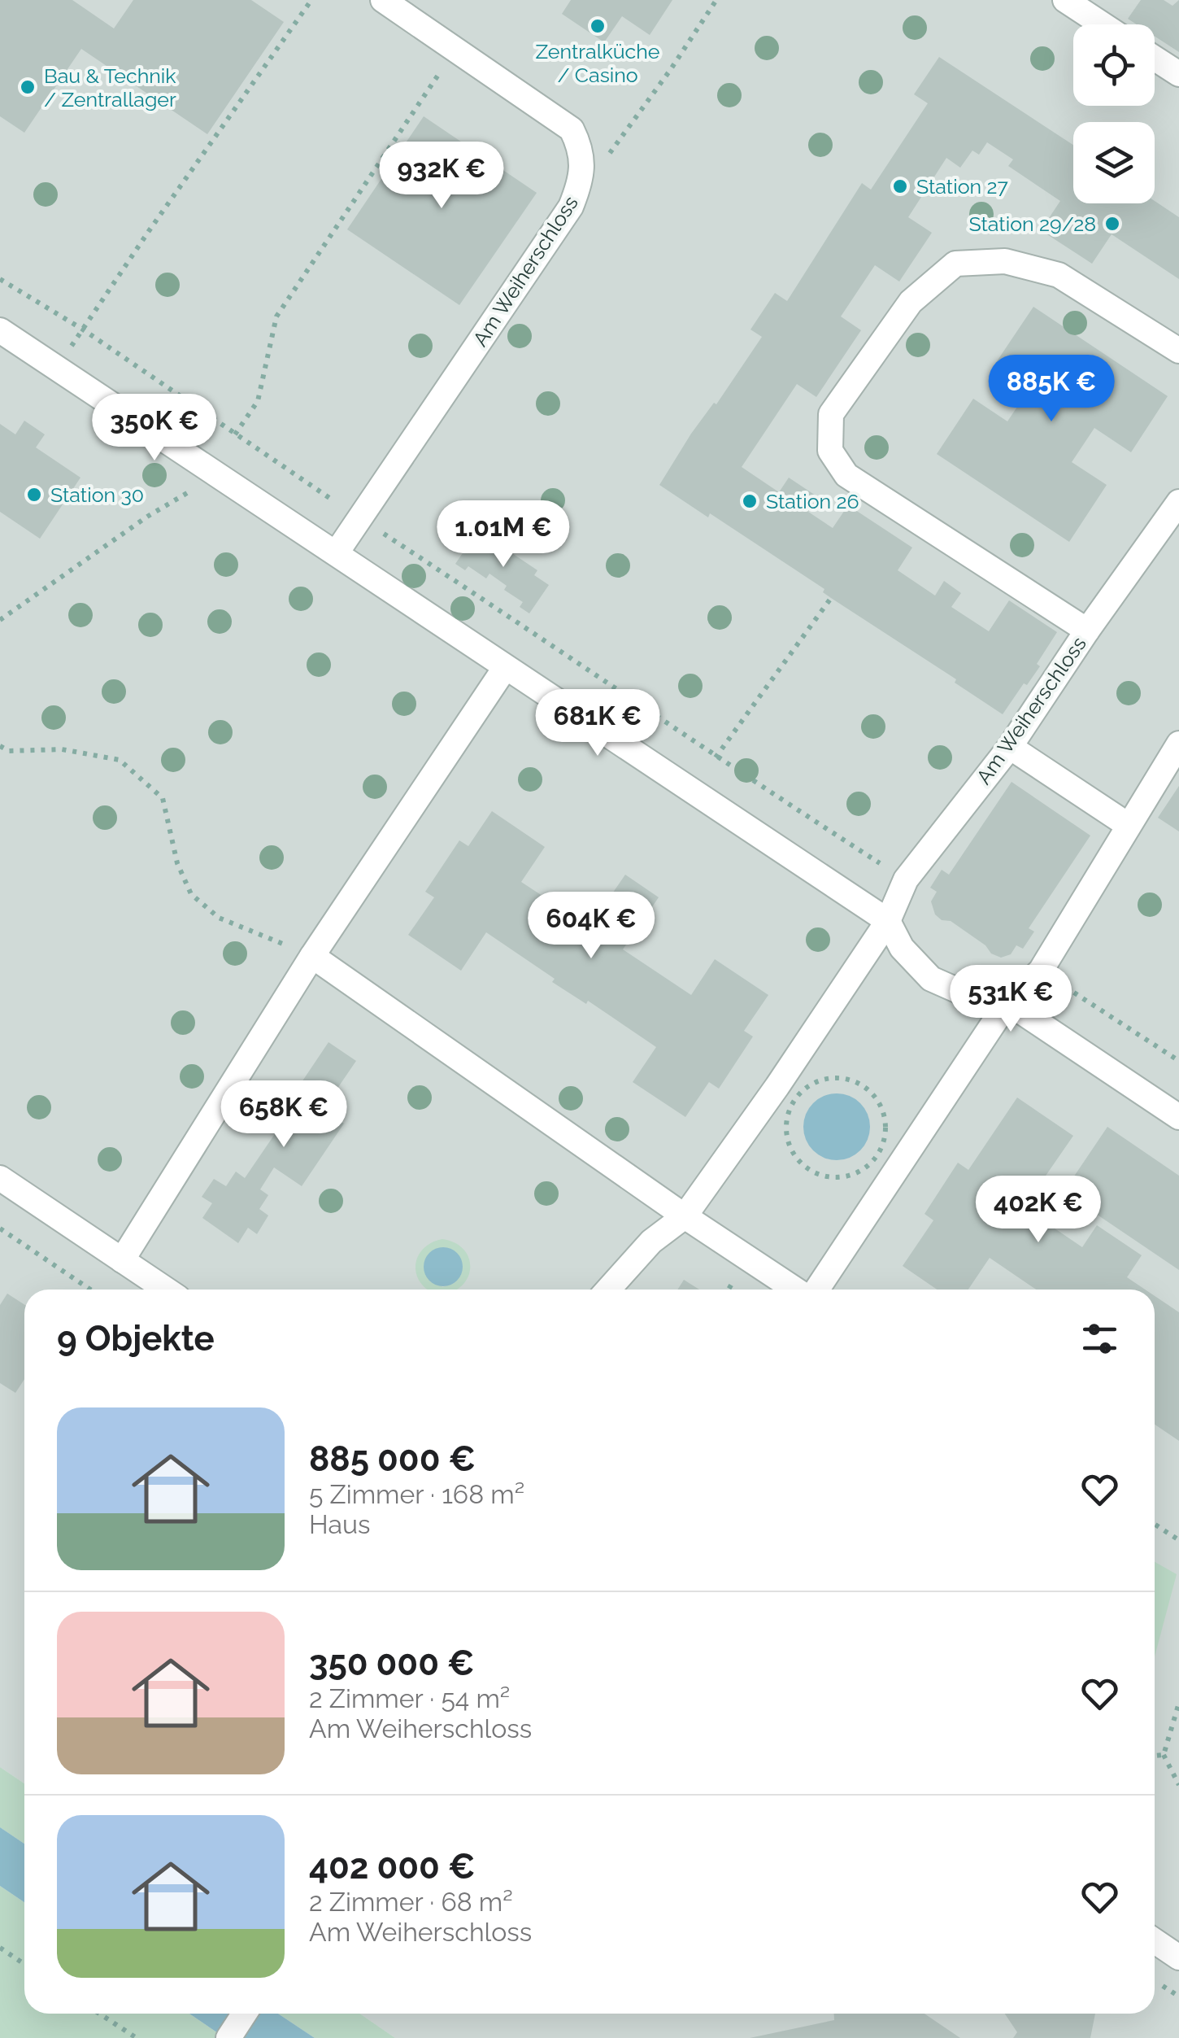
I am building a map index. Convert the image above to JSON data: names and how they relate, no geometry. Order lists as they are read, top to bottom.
{
  "streets": {
    "street": ["Am Weiherschloss"]
  },
  "places": [
    "Zentralküche / Casino",
    "Bau & Technik / Zentrallager",
    "Station 27",
    "Station 29/28",
    "Station 30",
    "Station 26"
  ],
  "page": {
    "price": [
      "932K €",
      "885K €",
      "350K €",
      "1.01M €",
      "681K €",
      "604K €",
      "531K €",
      "658K €",
      "402K €"
    ],
    "heading": "9 Objekte",
    "list": [
      {
        "name": "885 000 €",
        "note": "5 Zimmer · 168 m² · Haus"
      },
      {
        "name": "350 000 €",
        "note": "2 Zimmer · 54 m² · Am Weiherschloss"
      },
      {
        "name": "402 000 €",
        "note": "2 Zimmer · 68 m² · Am Weiherschloss"
      }
    ]
  }
}
